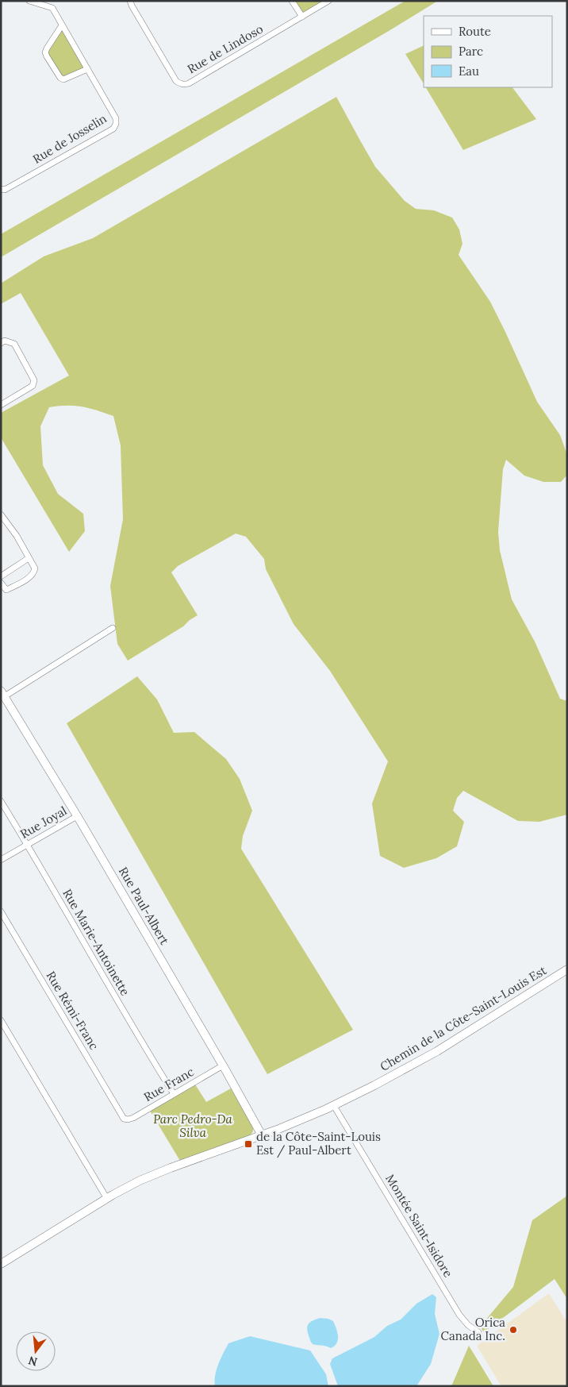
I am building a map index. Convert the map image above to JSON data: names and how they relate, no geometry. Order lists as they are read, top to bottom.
{
  "streets": {
    "street": [
      "Rue de Lindoso",
      "Rue de Josselin",
      "Rue Joyal",
      "Rue Paul-Albert",
      "Rue Marie-Antoinette",
      "Rue Rémi-Franc",
      "Chemin de la Côte-Saint-Louis Est",
      "Rue Franc",
      "Montée Saint-Isidore"
    ]
  },
  "crossings": [
    ["Rue Joyal", "Rue Paul-Albert"],
    ["Rue Joyal", "Rue Marie-Antoinette"],
    ["Rue Paul-Albert", "Chemin de la Côte-Saint-Louis Est"],
    ["Rue Paul-Albert", "Rue Franc"],
    ["Rue Marie-Antoinette", "Rue Franc"],
    ["Rue Rémi-Franc", "Rue Franc"],
    ["Chemin de la Côte-Saint-Louis Est", "Montée Saint-Isidore"]
  ],
  "parks": ["Parc Pedro-Da Silva"],
  "places": {
    "transit": ["de la Côte-Saint-Louis Est / Paul-Albert"],
    "other": ["Orica Canada Inc."]
  },
  "legend": ["Route", "Parc", "Eau"],
  "north": "bottom"
}
